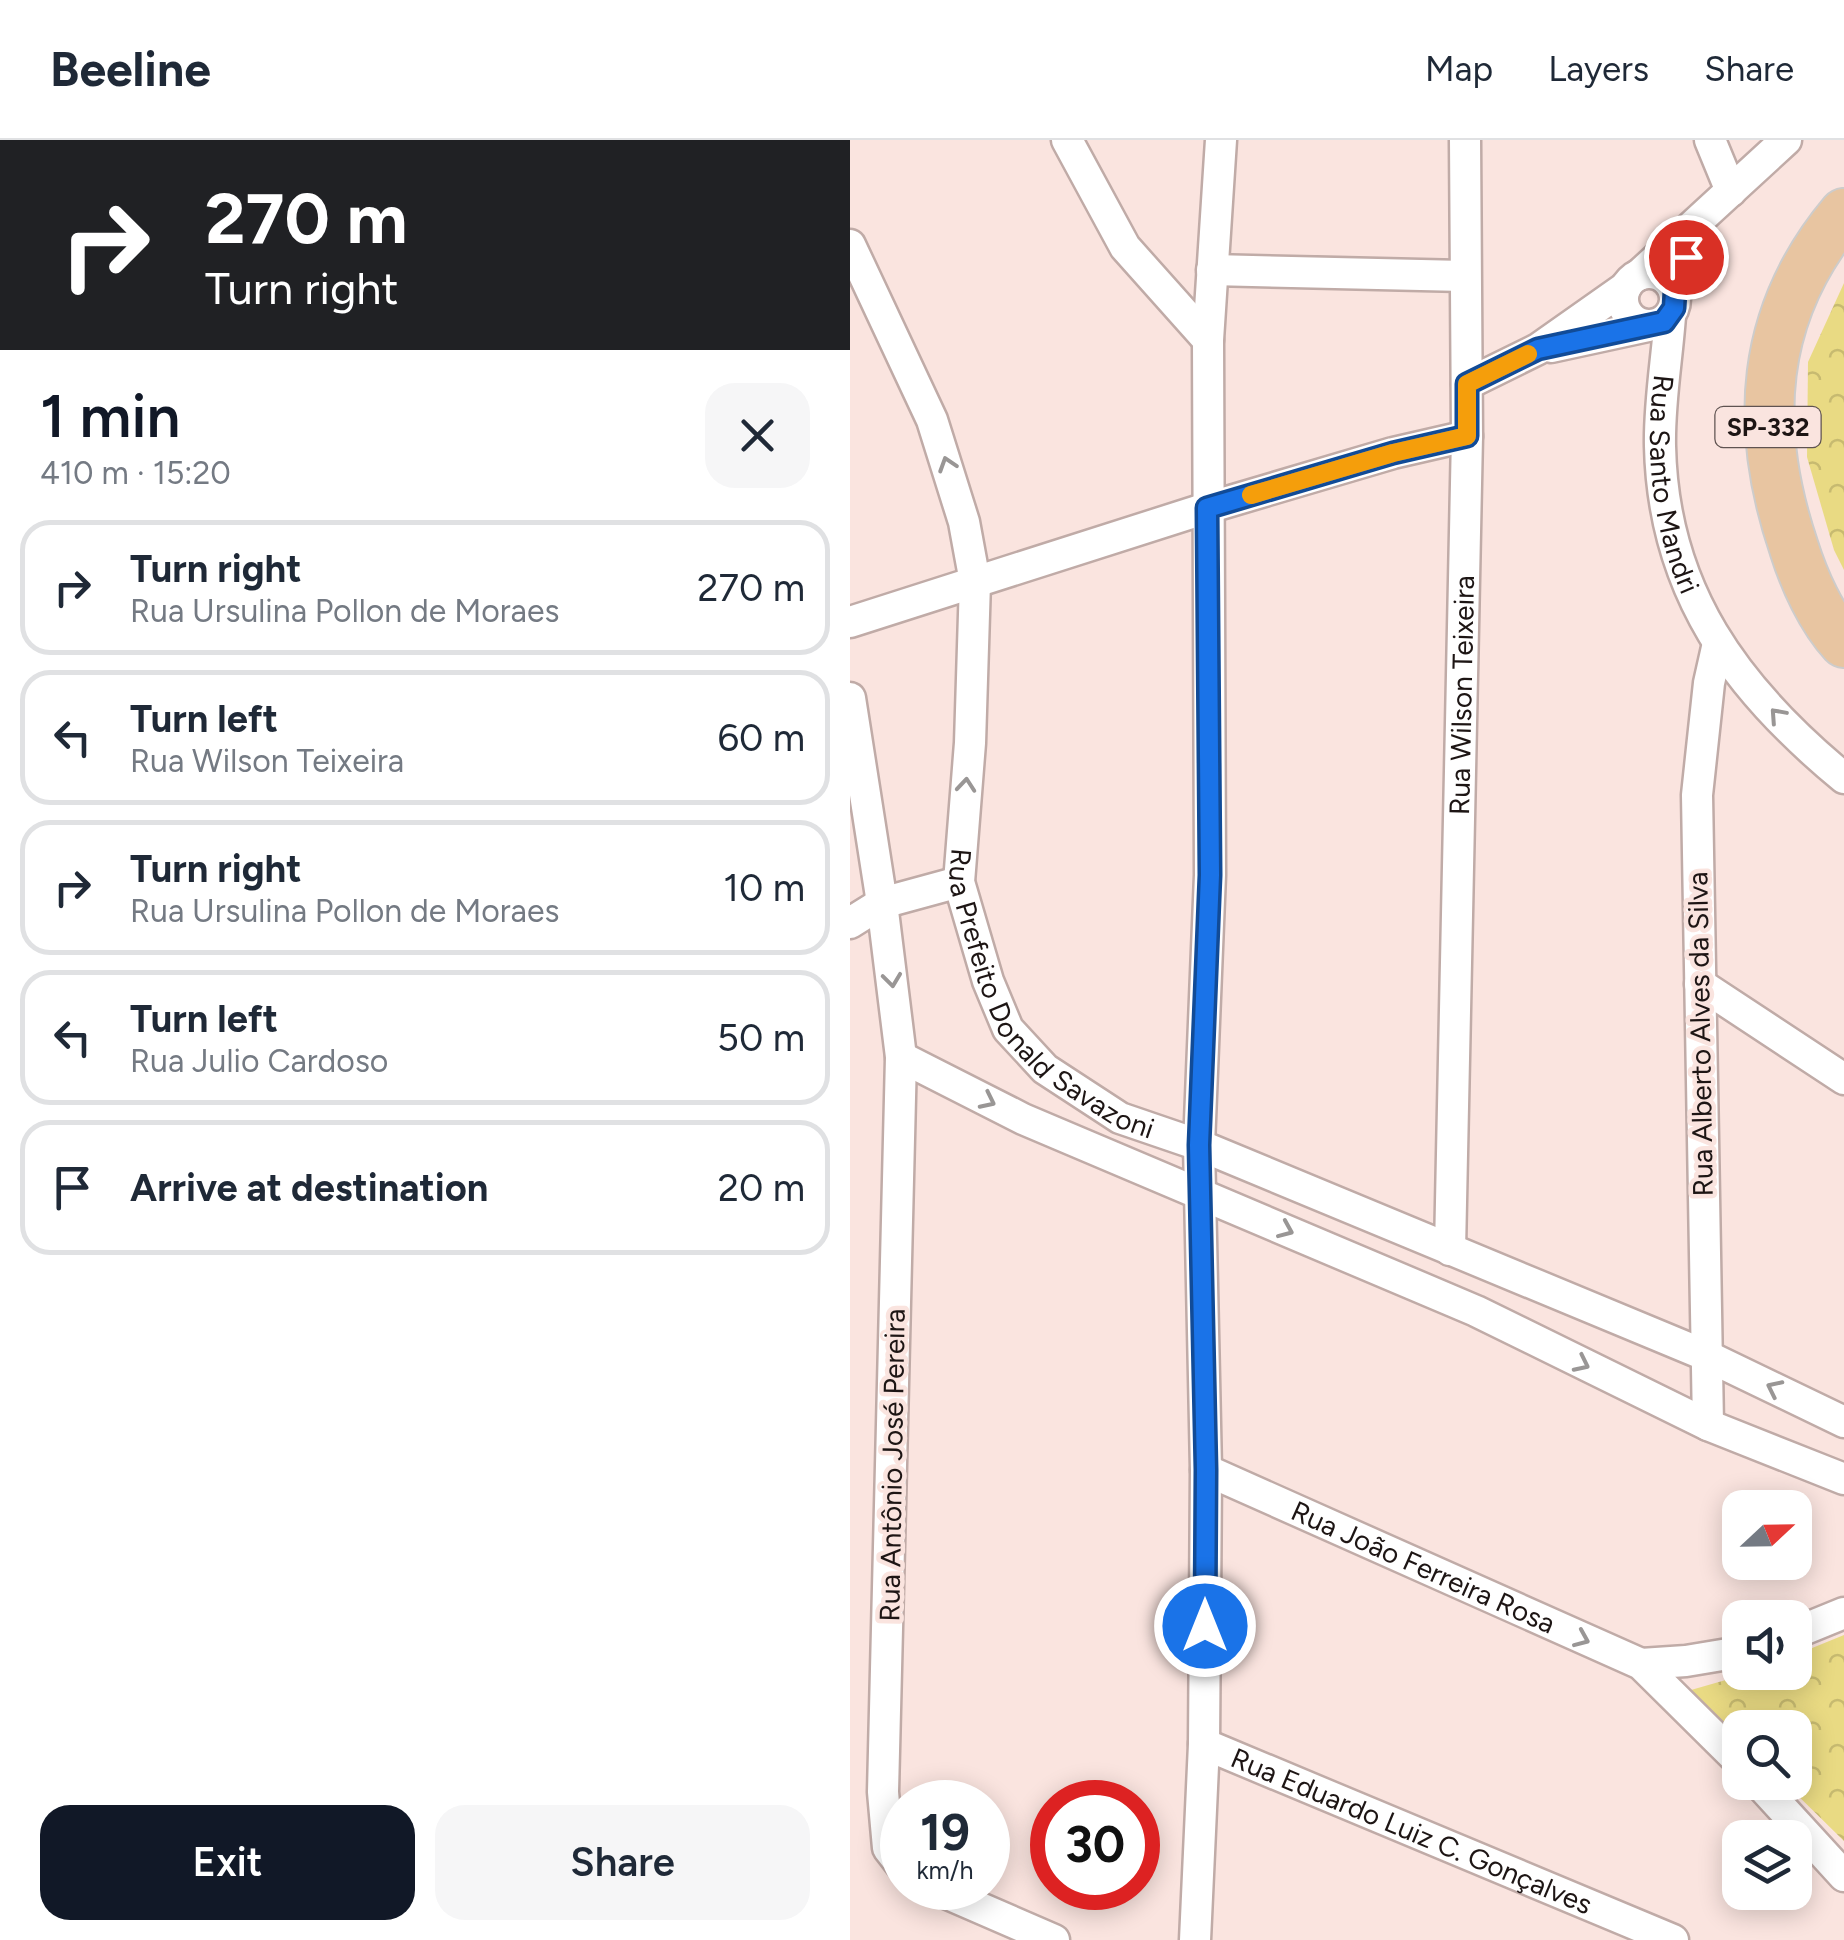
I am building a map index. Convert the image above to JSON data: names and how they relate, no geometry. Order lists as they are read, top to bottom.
{
  "streets": {
    "main road": ["SP-332"],
    "street": [
      "Rua Santo Mandri",
      "Rua Wilson Teixeira",
      "Rua Prefeito Donald Savazoni",
      "Rua Alberto Alves da Silva",
      "Rua Antônio José Pereira",
      "Rua João Ferreira Rosa",
      "Rua Eduardo Luiz C. Gonçalves"
    ]
  },
  "crossings": [
    ["Rua Santo Mandri", "Rua Alberto Alves da Silva"],
    ["Rua Wilson Teixeira", "Rua Prefeito Donald Savazoni"],
    ["Rua Prefeito Donald Savazoni", "Rua Alberto Alves da Silva"],
    ["Rua Prefeito Donald Savazoni", "Rua Antônio José Pereira"]
  ],
  "one_way": ["Rua João Ferreira Rosa"],
  "north": "right",
  "page": {
    "header": "Beeline",
    "nav": ["Map", "Layers", "Share"],
    "turn": ["270 m", "Turn right"],
    "heading": ["1 min", "410 m · 15:20"],
    "list": [
      {
        "name": "Turn right",
        "note": "Rua Ursulina Pollon de Moraes",
        "value": "270 m"
      },
      {
        "name": "Turn left",
        "note": "Rua Wilson Teixeira",
        "value": "60 m"
      },
      {
        "name": "Turn right",
        "note": "Rua Ursulina Pollon de Moraes",
        "value": "10 m"
      },
      {
        "name": "Turn left",
        "note": "Rua Julio Cardoso",
        "value": "50 m"
      },
      {
        "name": "Arrive at destination",
        "value": "20 m"
      }
    ],
    "speed": "19 km/h",
    "limit": "30",
    "buttons": ["Exit", "Share"]
  }
}
